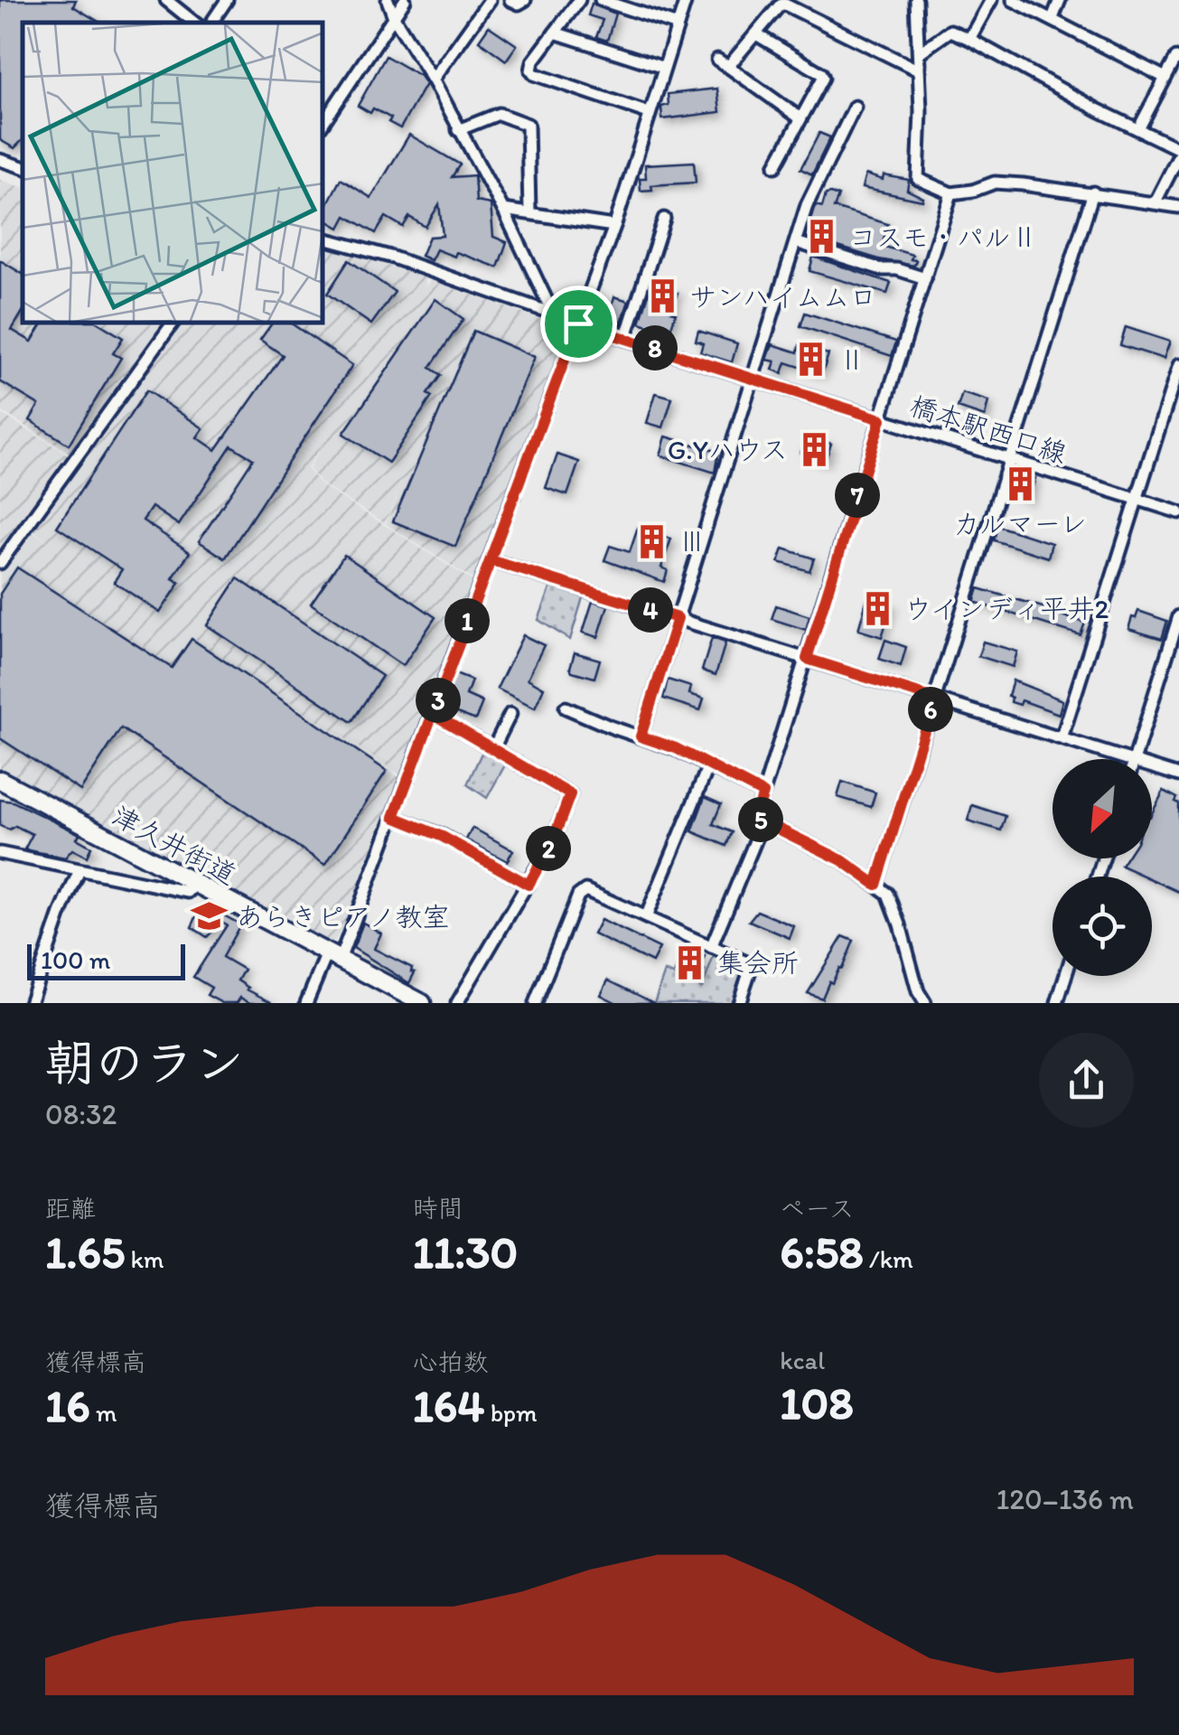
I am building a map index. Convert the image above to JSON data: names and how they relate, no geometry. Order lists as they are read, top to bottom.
{
  "streets": {
    "highway": ["津久井街道"],
    "street": ["橋本駅西口線"]
  },
  "places": {
    "building": [
      "コスモ・パルⅡ",
      "サンハイムムロ",
      "Ⅱ",
      "G.Yハウス",
      "カルマーレ",
      "Ⅲ",
      "ウインディ平井2",
      "集会所"
    ],
    "school or university": ["あらきピアノ教室"]
  },
  "scale_bar": "100 m",
  "north": "bottom left",
  "page": {
    "pins": [
      "8",
      "7",
      "4",
      "1",
      "3",
      "6",
      "5",
      "2"
    ],
    "scale": "100 m",
    "heading": ["朝のラン", "08:32"],
    "stats": [
      ["距離", "1.65 km"],
      ["時間", "11:30"],
      ["ペース", "6:58 /km"],
      ["獲得標高", "16 m"],
      ["心拍数", "164 bpm"],
      ["kcal", "108"]
    ],
    "chart": ["獲得標高", "120–136 m"]
  }
}
